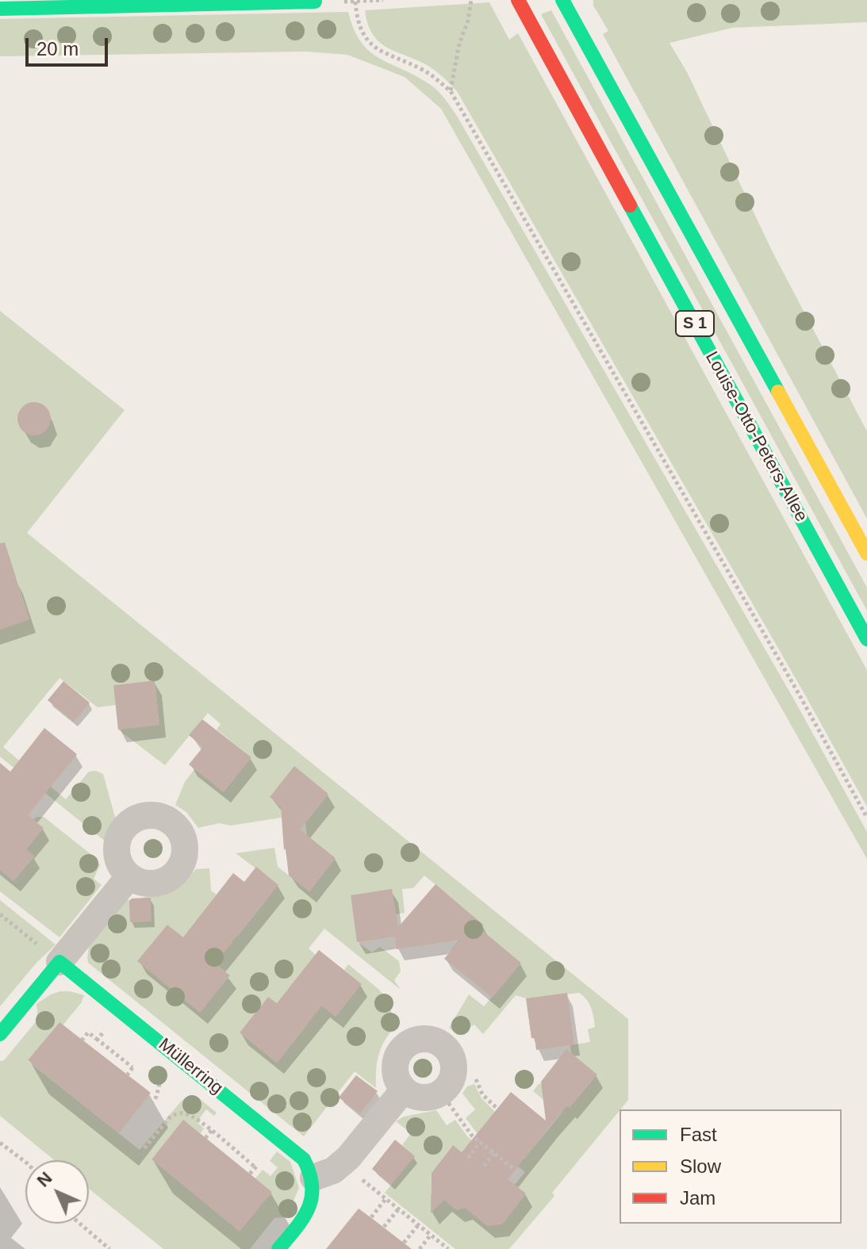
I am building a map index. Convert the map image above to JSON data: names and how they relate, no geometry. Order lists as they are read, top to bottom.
{
  "streets": {
    "main road": ["S 1", "Louise-Otto-Peters-Allee", "Müllerring"]
  },
  "legend": ["Fast", "Slow", "Jam"],
  "scale_bar": "20 m",
  "north": "top left"
}
